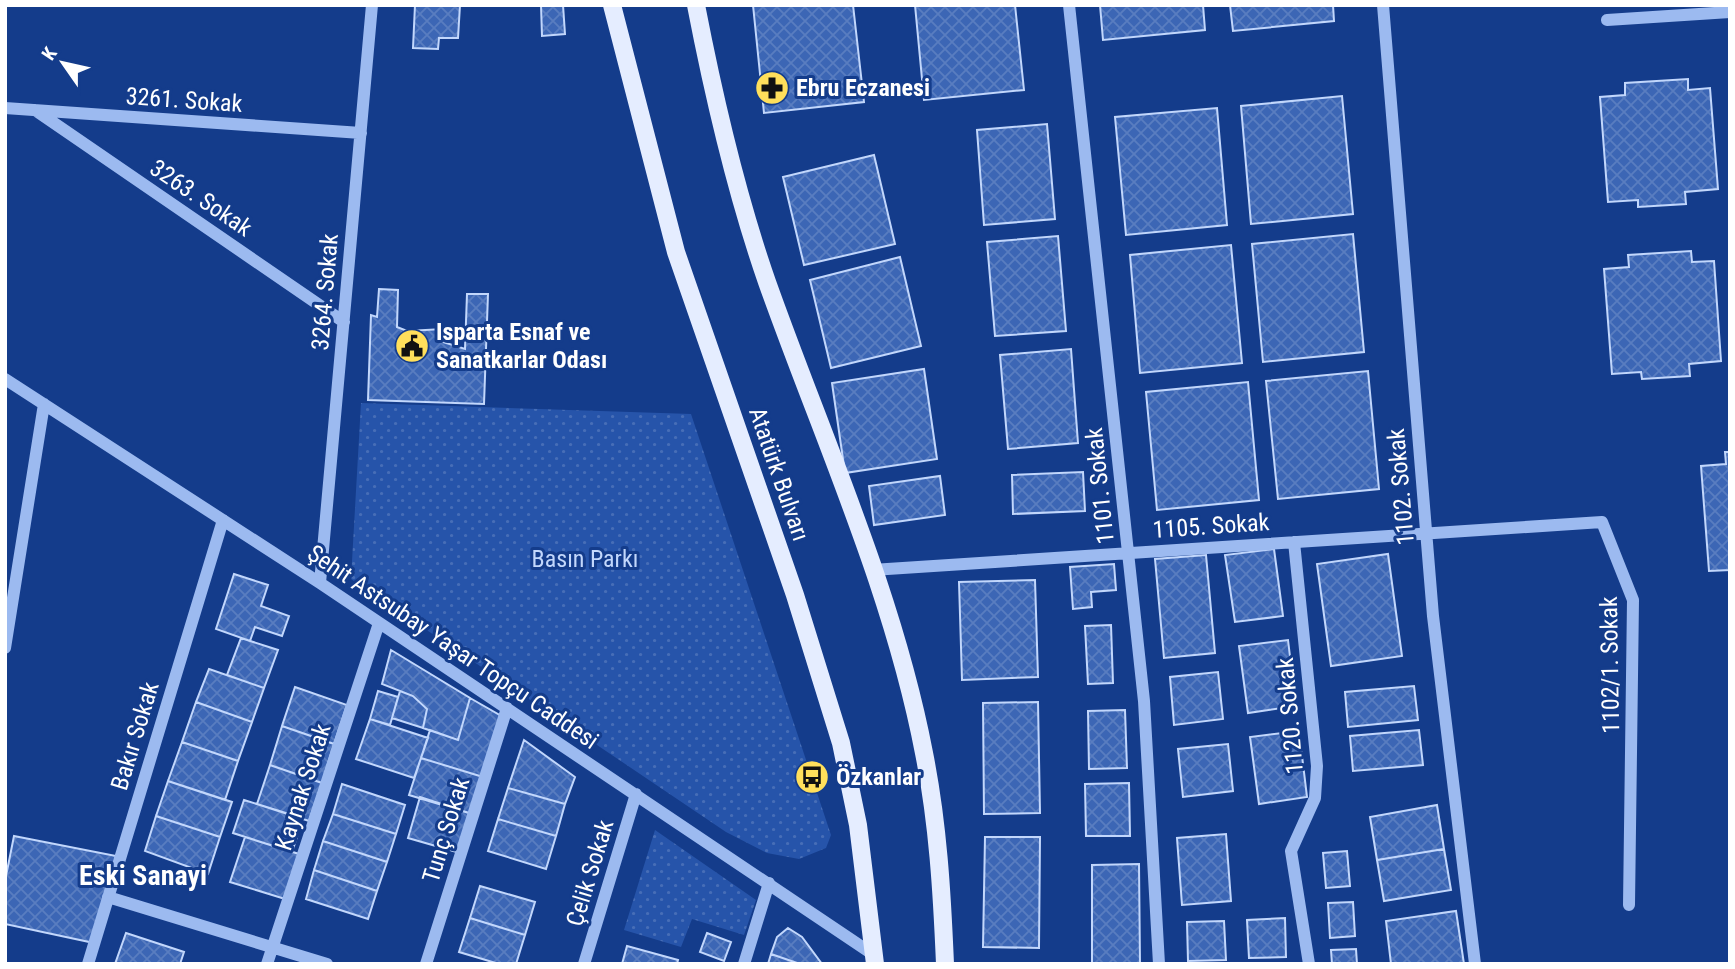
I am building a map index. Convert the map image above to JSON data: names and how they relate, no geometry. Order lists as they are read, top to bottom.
{
  "streets": {
    "main road": ["Atatürk Bulvarı"],
    "street": [
      "3261. Sokak",
      "3263. Sokak",
      "3264. Sokak",
      "1101. Sokak",
      "1102. Sokak",
      "1105. Sokak",
      "Şehit Astsubay Yaşar Topçu Caddesi",
      "1102/1. Sokak",
      "1120. Sokak",
      "Bakır Sokak",
      "Kaynak Sokak",
      "Tunç Sokak",
      "Çelik Sokak"
    ]
  },
  "crossings": [
    ["3261. Sokak", "3263. Sokak"],
    ["3261. Sokak", "3264. Sokak"],
    ["3263. Sokak", "3264. Sokak"],
    ["3264. Sokak", "Şehit Astsubay Yaşar Topçu Caddesi"],
    ["Atatürk Bulvarı", "Şehit Astsubay Yaşar Topçu Caddesi"],
    ["1101. Sokak", "1105. Sokak"],
    ["1102. Sokak", "1105. Sokak"],
    ["1102. Sokak", "1102/1. Sokak"],
    ["1105. Sokak", "1102/1. Sokak"],
    ["1105. Sokak", "1120. Sokak"],
    ["Şehit Astsubay Yaşar Topçu Caddesi", "Bakır Sokak"],
    ["Şehit Astsubay Yaşar Topçu Caddesi", "Kaynak Sokak"],
    ["Şehit Astsubay Yaşar Topçu Caddesi", "Tunç Sokak"],
    ["Şehit Astsubay Yaşar Topçu Caddesi", "Çelik Sokak"]
  ],
  "districts": ["Eski Sanayi"],
  "parks": ["Basın Parkı"],
  "places": {
    "pharmacy": ["Ebru Eczanesi"],
    "public building": ["Isparta Esnaf ve Sanatkarlar Odası"],
    "bus stop": ["Özkanlar"]
  },
  "north": "top left"
}
